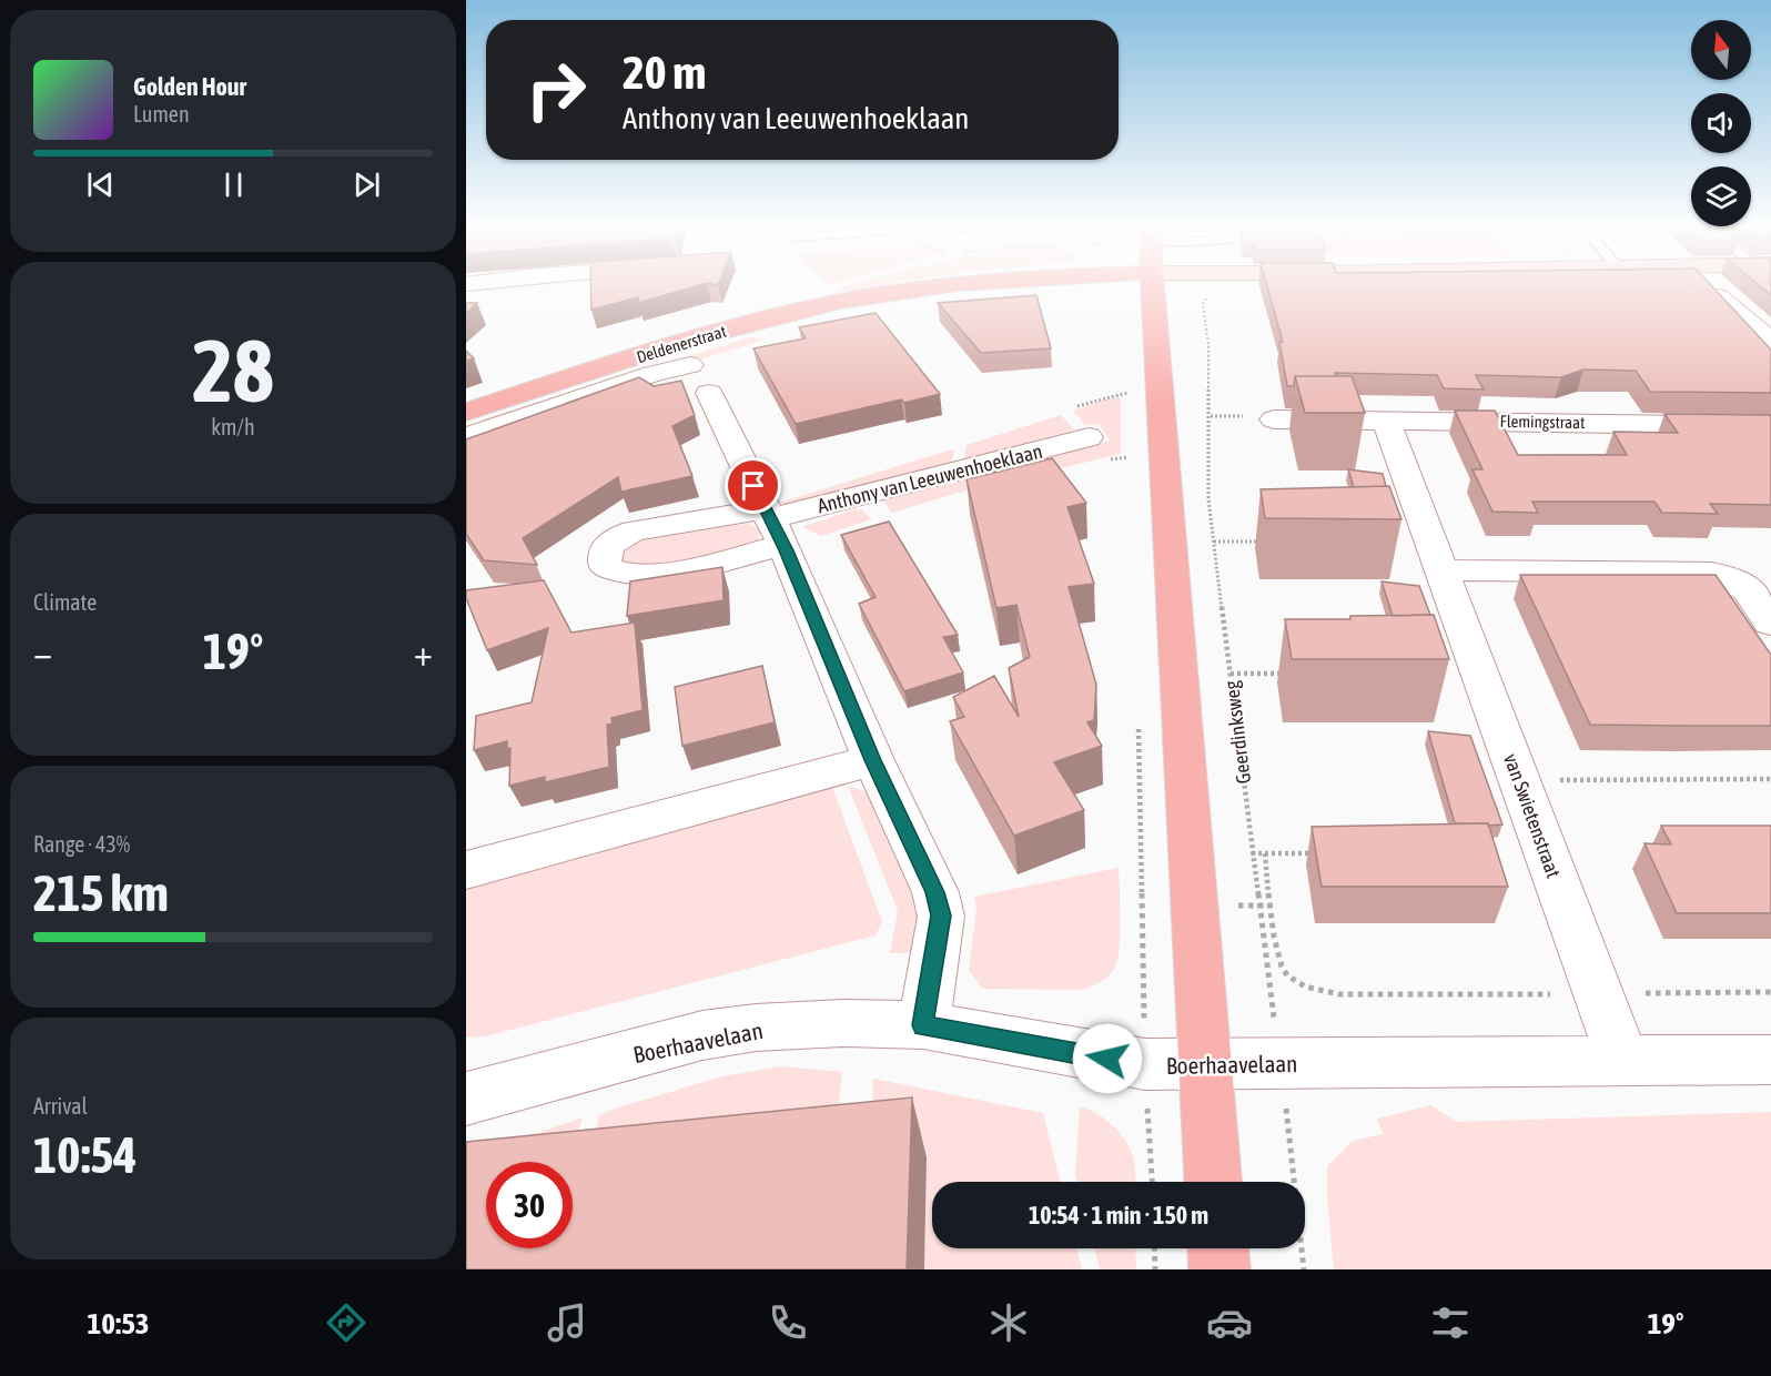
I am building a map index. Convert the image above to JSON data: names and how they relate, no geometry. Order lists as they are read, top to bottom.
{
  "streets": {
    "main road": ["Deldenerstraat"],
    "street": [
      "Flemingstraat",
      "Anthony van Leeuwenhoeklaan",
      "van Swietenstraat",
      "Boerhaavelaan"
    ],
    "path": ["Geerdinksweg"]
  },
  "crossings": [
    ["Flemingstraat", "van Swietenstraat"],
    ["Geerdinksweg", "Boerhaavelaan"],
    ["van Swietenstraat", "Boerhaavelaan"]
  ],
  "north": "top",
  "page": {
    "turn": ["20 m", "Anthony van Leeuwenhoeklaan"],
    "song": ["Golden Hour", "Lumen"],
    "tile": [
      ["28", "km/h"],
      "Climate",
      ["Range · 43%", "215 km"],
      ["Arrival", "10:54"]
    ],
    "heat": ["−", "19°", "+"],
    "limit": "30",
    "trip": "10:54 · 1 min · 150 m",
    "tabs": ["10:53", "19°"]
  }
}
